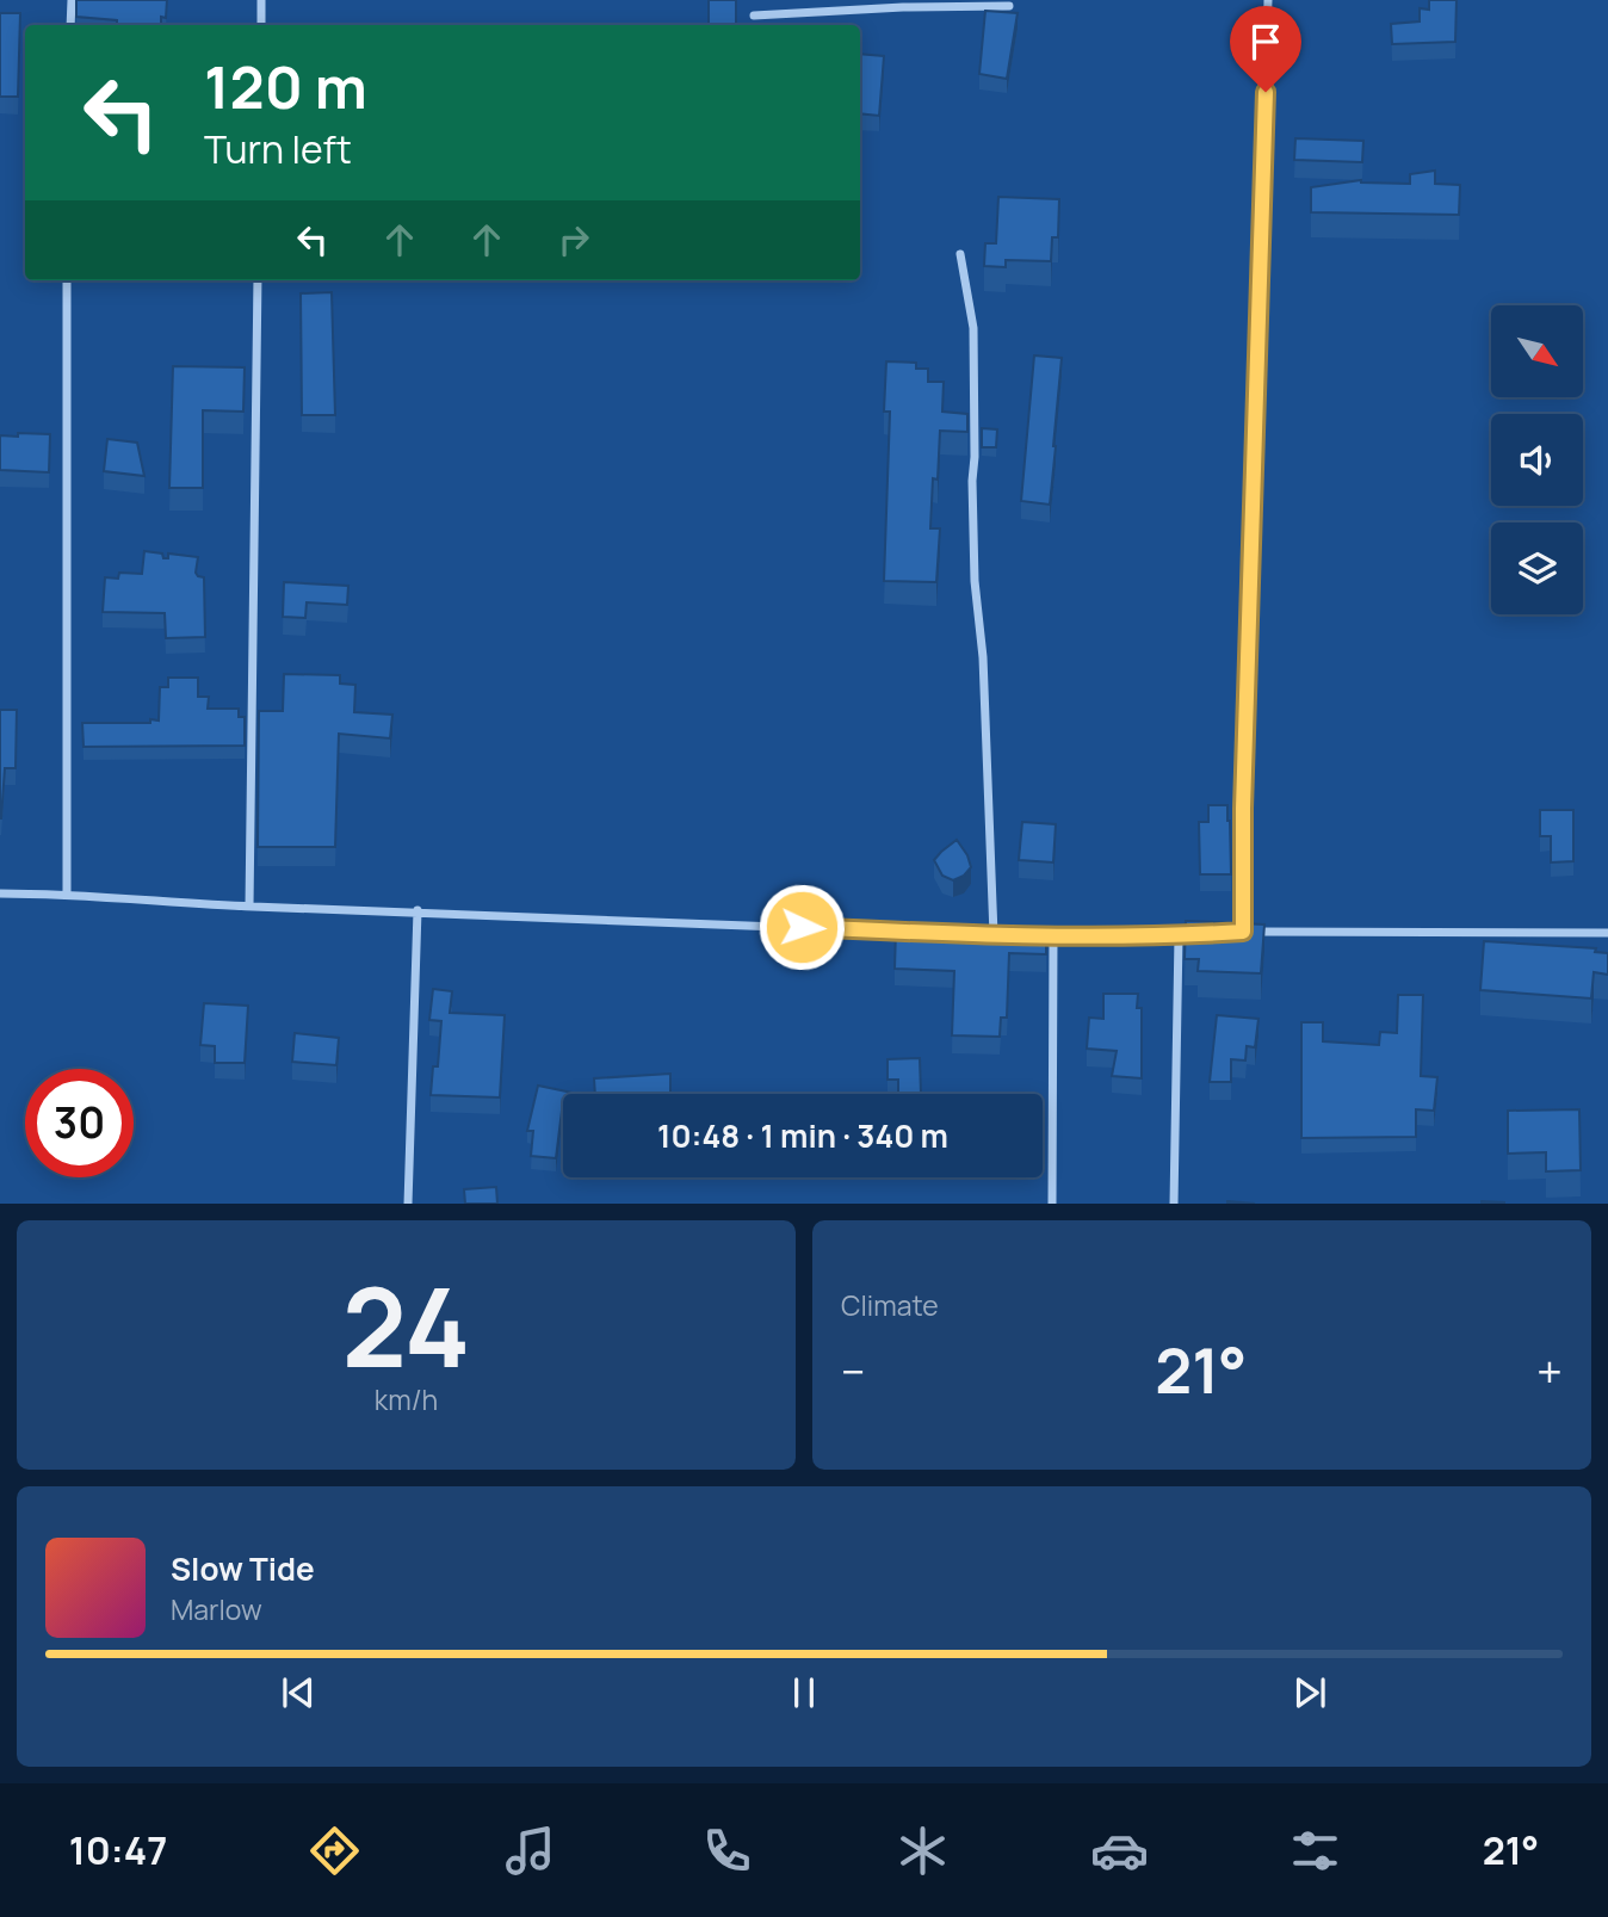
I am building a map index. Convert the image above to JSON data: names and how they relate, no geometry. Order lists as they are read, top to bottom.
{
  "north": "bottom right",
  "page": {
    "turn": ["120 m", "Turn left"],
    "limit": "30",
    "trip": "10:48 · 1 min · 340 m",
    "tile": [
      ["24", "km/h"],
      "Climate"
    ],
    "heat": ["−", "21°", "+"],
    "song": ["Slow Tide", "Marlow"],
    "tabs": ["10:47", "21°"]
  }
}
